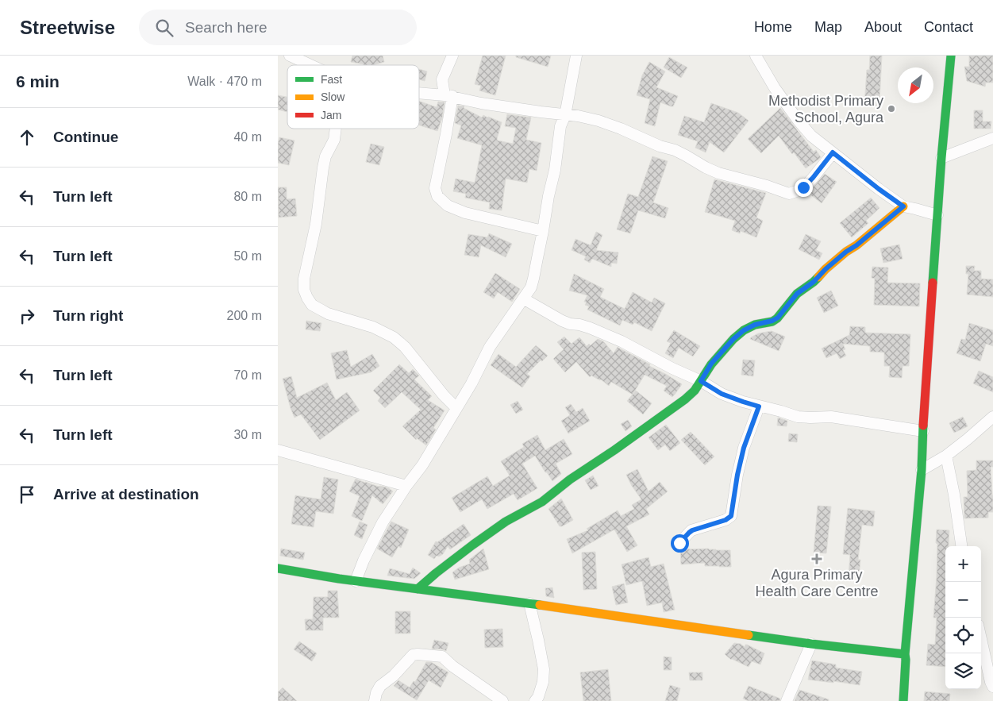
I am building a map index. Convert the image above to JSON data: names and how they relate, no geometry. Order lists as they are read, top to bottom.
{
  "places": {
    "other": ["Methodist Primary School, Agura"],
    "health": ["Agura Primary Health Care Centre"]
  },
  "legend": ["Fast", "Slow", "Jam"],
  "north": "bottom left",
  "page": {
    "header": "Streetwise",
    "search": "Search here",
    "nav": [
      "Home",
      "Map",
      "About",
      "Contact"
    ],
    "heading": ["6 min", "Walk · 470 m"],
    "list": [
      ["Continue", "40 m"],
      ["Turn left", "80 m"],
      ["Turn left", "50 m"],
      ["Turn right", "200 m"],
      ["Turn left", "70 m"],
      ["Turn left", "30 m"],
      "Arrive at destination"
    ],
    "map_buttons": ["+", "−"]
  }
}
